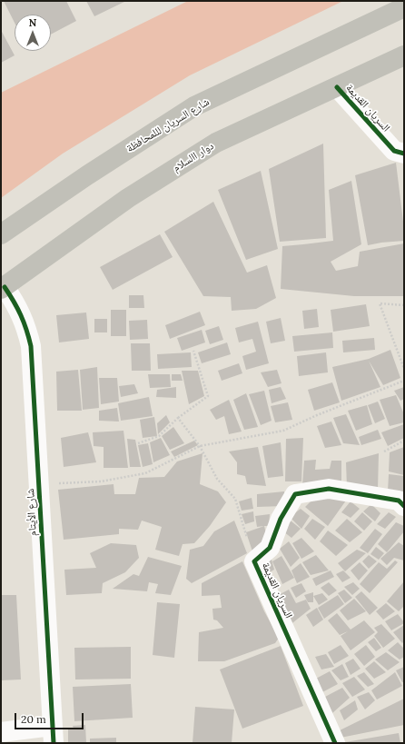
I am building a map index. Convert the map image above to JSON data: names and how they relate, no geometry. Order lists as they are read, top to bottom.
{
  "streets": {
    "main road": ["شارع السريان لللمحافظة", "دوار االسلام"],
    "street": ["السريان القديمة", "شارع الأيتام"]
  },
  "crossings": [
    ["السريان القديمة", "دوار االسلام"],
    ["دوار االسلام", "شارع الأيتام"]
  ],
  "scale_bar": "20 m",
  "north": "top"
}
